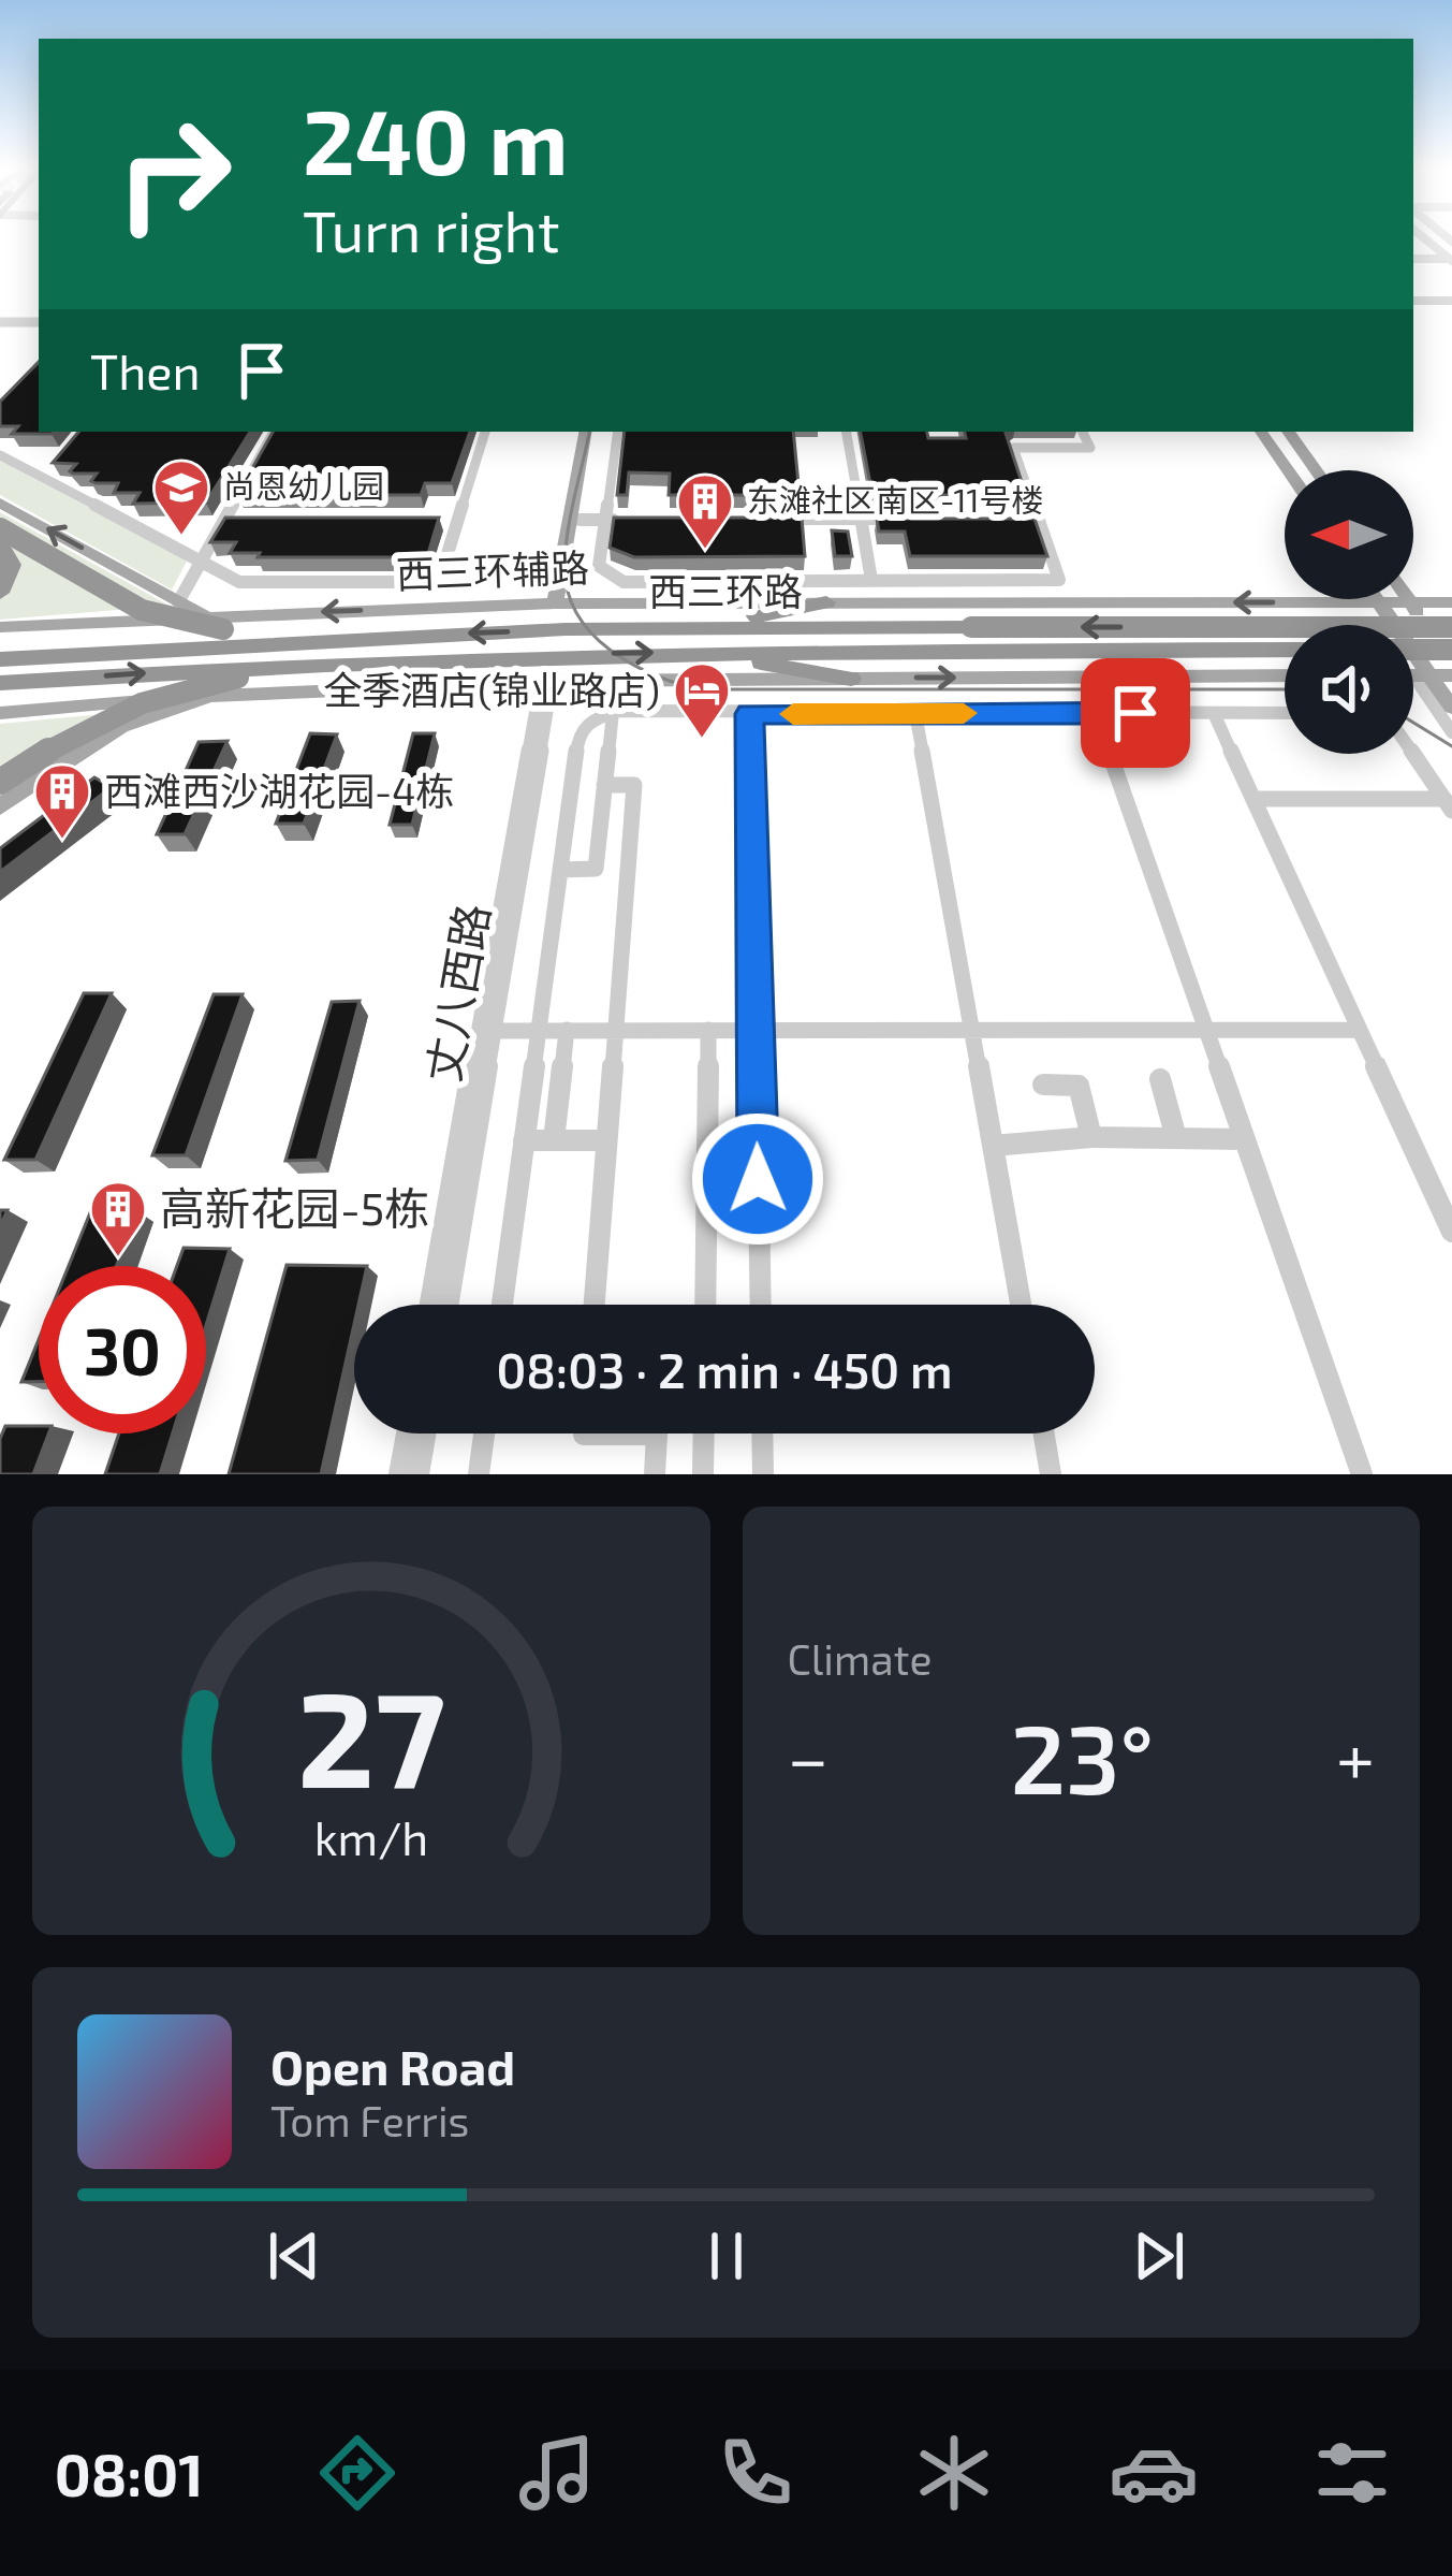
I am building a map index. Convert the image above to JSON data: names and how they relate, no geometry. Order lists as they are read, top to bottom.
{
  "streets": {
    "highway": ["西三环路"],
    "main road": ["西三环辅路"],
    "street": ["丈八西路"]
  },
  "places": {
    "school or university": ["尚恩幼儿园"],
    "building": ["东滩社区南区-11号楼", "西滩西沙湖花园-4栋", "高新花园-5栋"],
    "hotel": ["全季酒店(锦业路店)"]
  },
  "north": "left",
  "page": {
    "turn": ["240 m", "Turn right"],
    "then": "Then",
    "limit": "30",
    "trip": "08:03 · 2 min · 450 m",
    "tile": "Climate",
    "heat": ["−", "23°", "+"],
    "song": ["Open Road", "Tom Ferris"],
    "tabs": "08:01",
    "gauge": ["27", "km/h"]
  }
}
